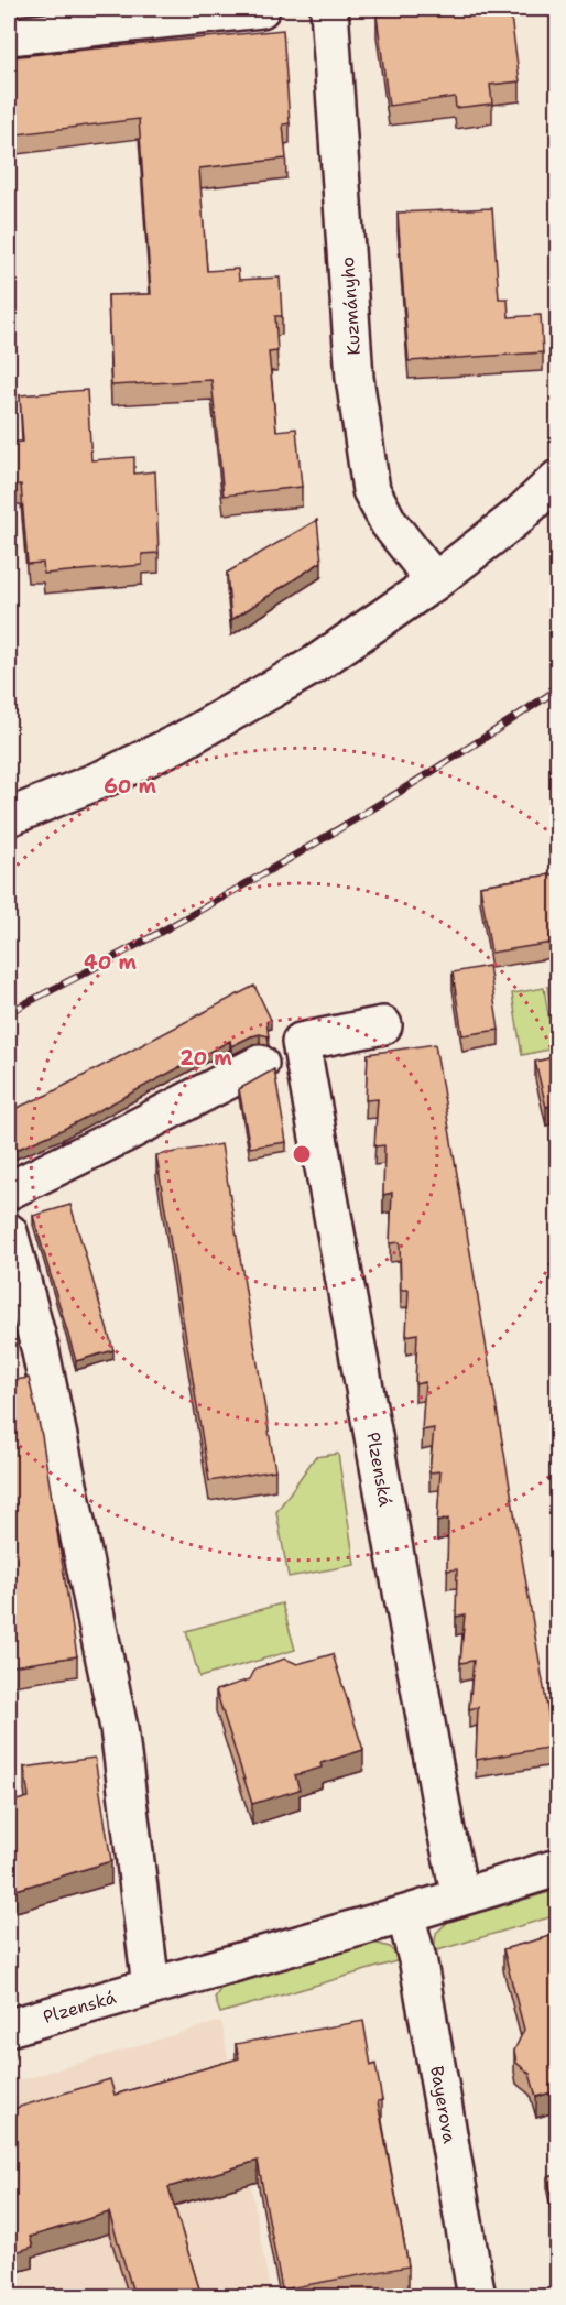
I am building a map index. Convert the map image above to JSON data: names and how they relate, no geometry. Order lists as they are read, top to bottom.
{
  "streets": {
    "street": ["Kuzmányho", "Plzenská", "Bayerova"]
  },
  "crossings": [
    ["Plzenská", "Bayerova"]
  ],
  "rings": ["60 m", "40 m", "20 m"]
}
